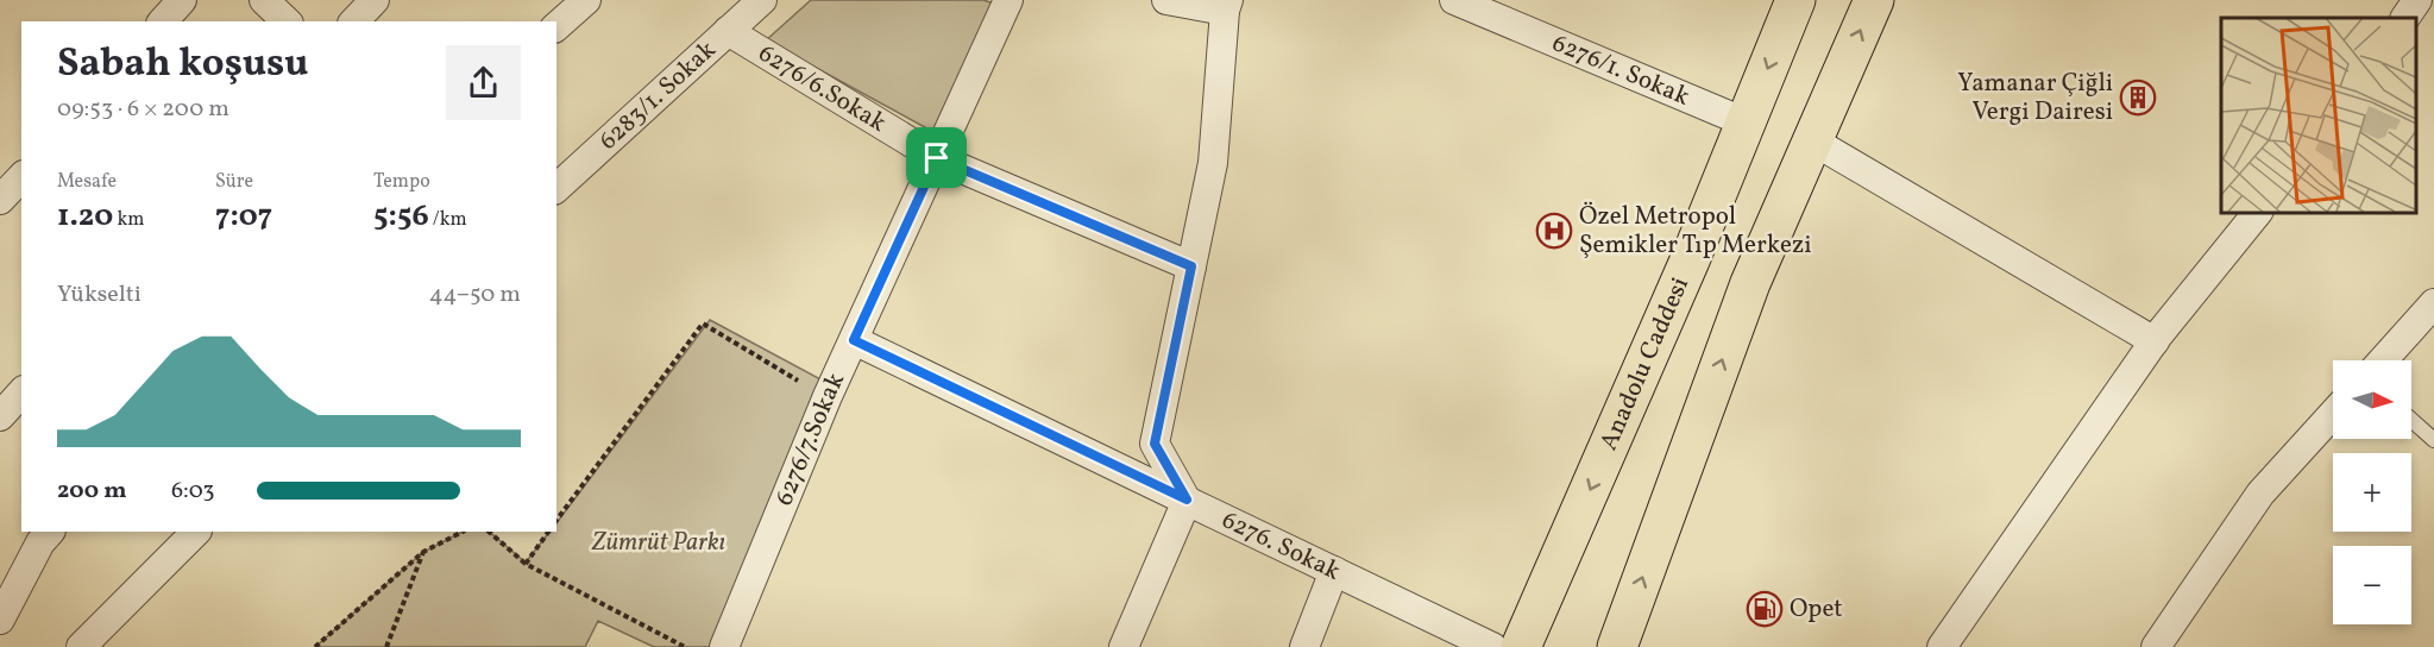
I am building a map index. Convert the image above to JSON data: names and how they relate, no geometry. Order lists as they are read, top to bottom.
{
  "streets": {
    "highway": ["Anadolu Caddesi"],
    "street": [
      "6276/1. Sokak",
      "6276/6.Sokak",
      "6283/1. Sokak",
      "6276/7.Sokak",
      "6276. Sokak"
    ]
  },
  "crossings": [
    ["6276/1. Sokak", "Anadolu Caddesi"],
    ["6276/6.Sokak", "6283/1. Sokak"],
    ["6276/6.Sokak", "6276/7.Sokak"],
    ["6276/7.Sokak", "6276. Sokak"]
  ],
  "parks": ["Zümrüt Parkı"],
  "places": {
    "building": ["Yamanar Çiğli Vergi Dairesi"],
    "hospital": ["Özel Metropol Şemikler Tıp Merkezi"],
    "fuel station": ["Opet"]
  },
  "north": "right",
  "page": {
    "heading": ["Sabah koşusu", "09:53 · 6 × 200 m"],
    "stats": [
      ["Mesafe", "1.20 km"],
      ["Süre", "7:07"],
      ["Tempo", "5:56 /km"]
    ],
    "chart": ["Yükselti", "44–50 m"],
    "map_buttons": ["+", "−"],
    "list": [
      {
        "name": "200 m",
        "note": "6:03"
      }
    ]
  }
}
